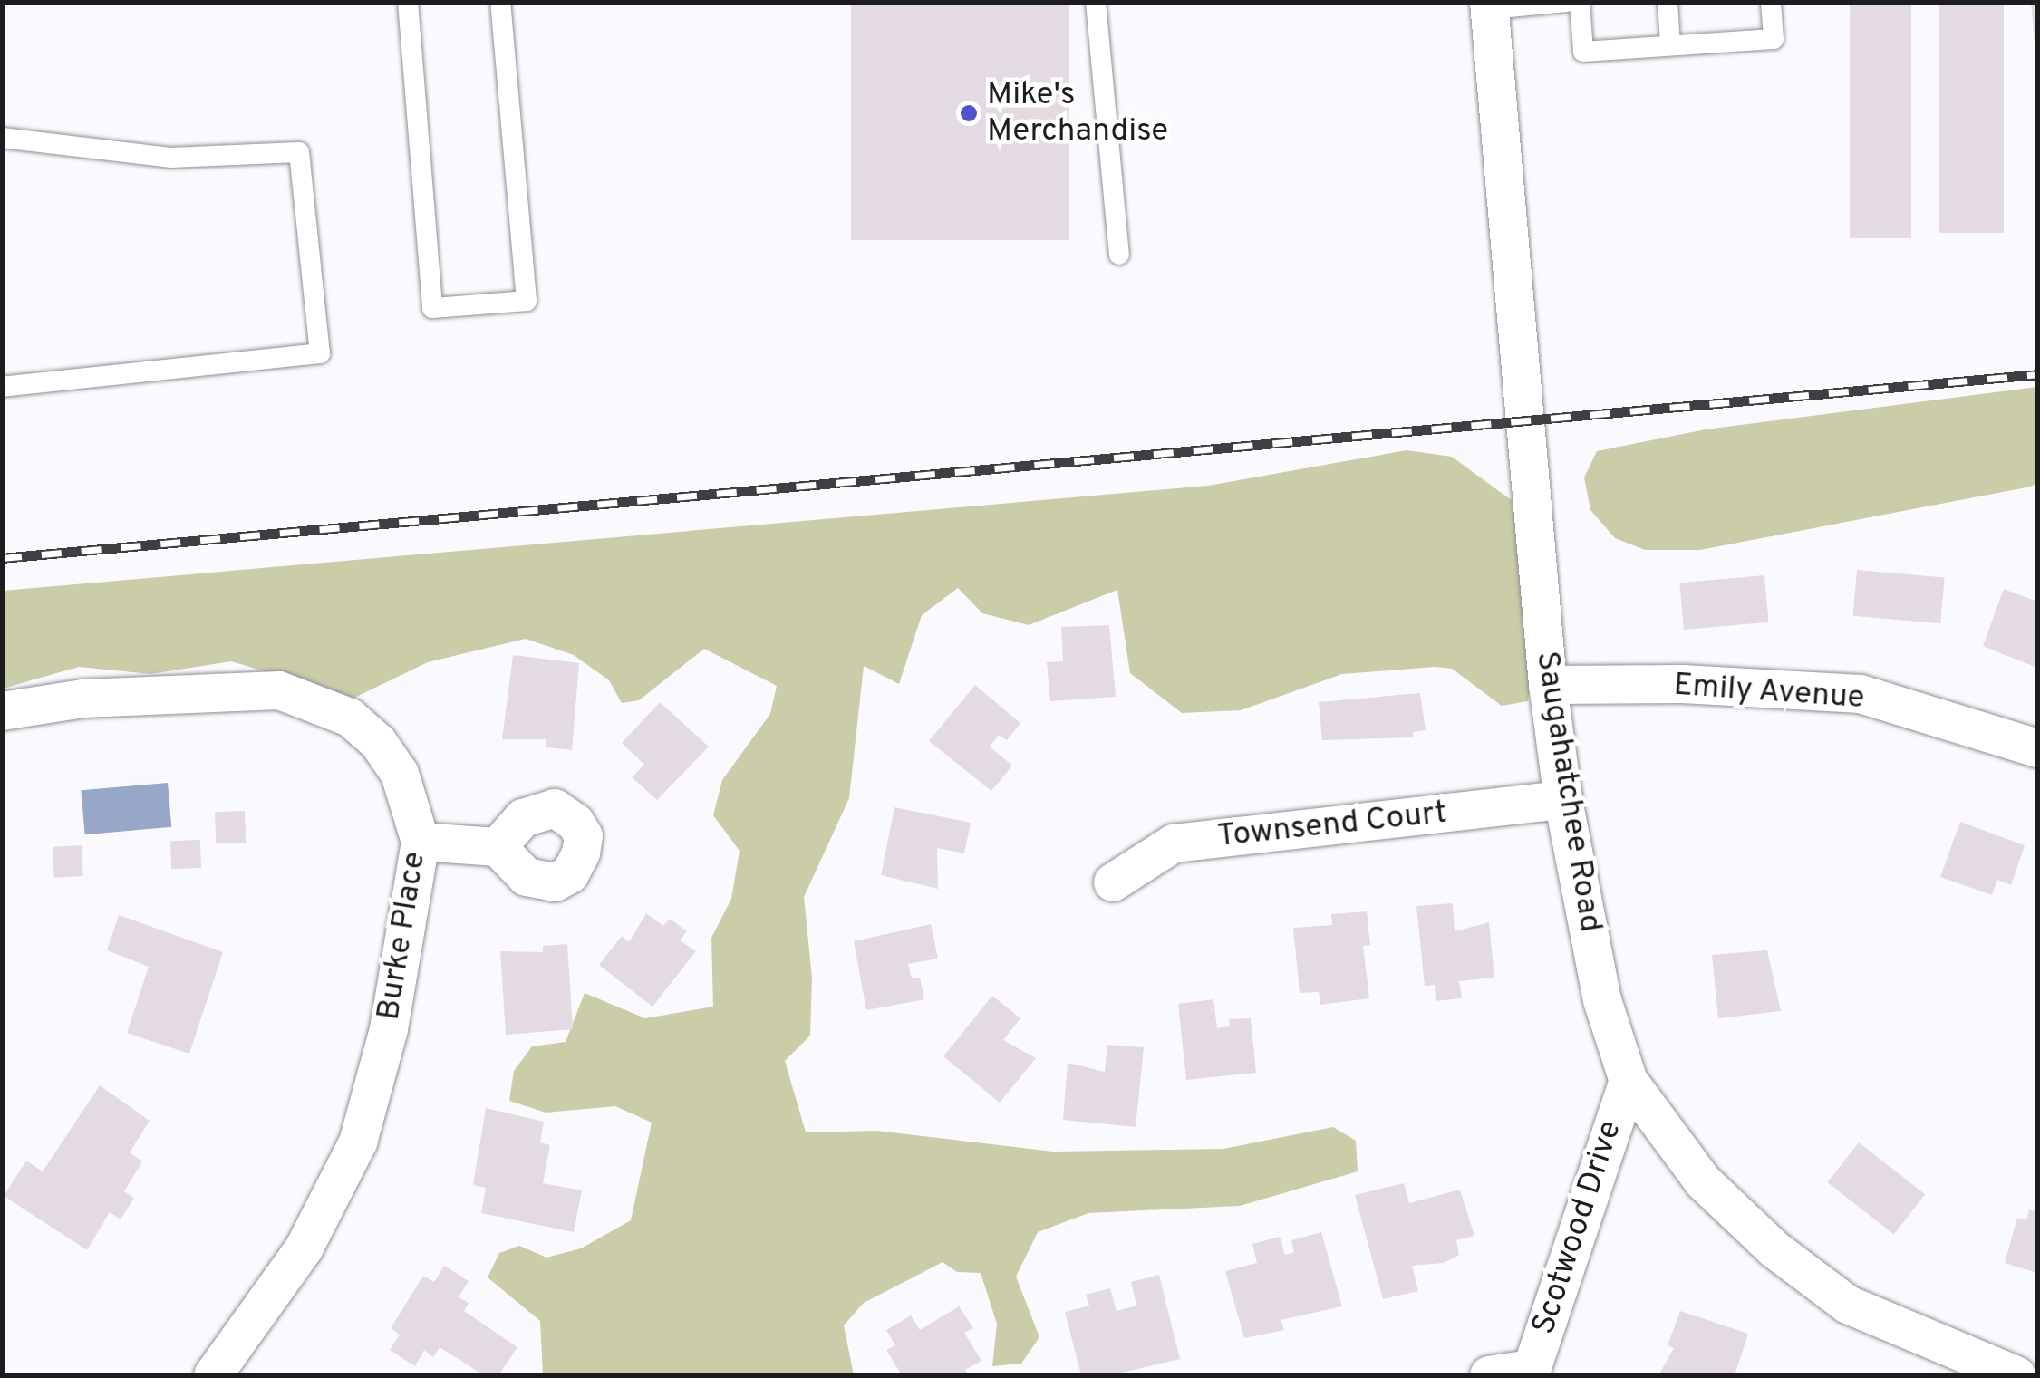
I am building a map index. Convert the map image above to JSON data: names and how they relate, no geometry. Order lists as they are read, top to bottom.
{
  "streets": {
    "street": [
      "Emily Avenue",
      "Saugahatchee Road",
      "Townsend Court",
      "Burke Place",
      "Scotwood Drive"
    ]
  },
  "crossings": [
    ["Emily Avenue", "Saugahatchee Road"],
    ["Saugahatchee Road", "Townsend Court"],
    ["Saugahatchee Road", "Scotwood Drive"]
  ],
  "places": ["Mike's Merchandise"]
}
